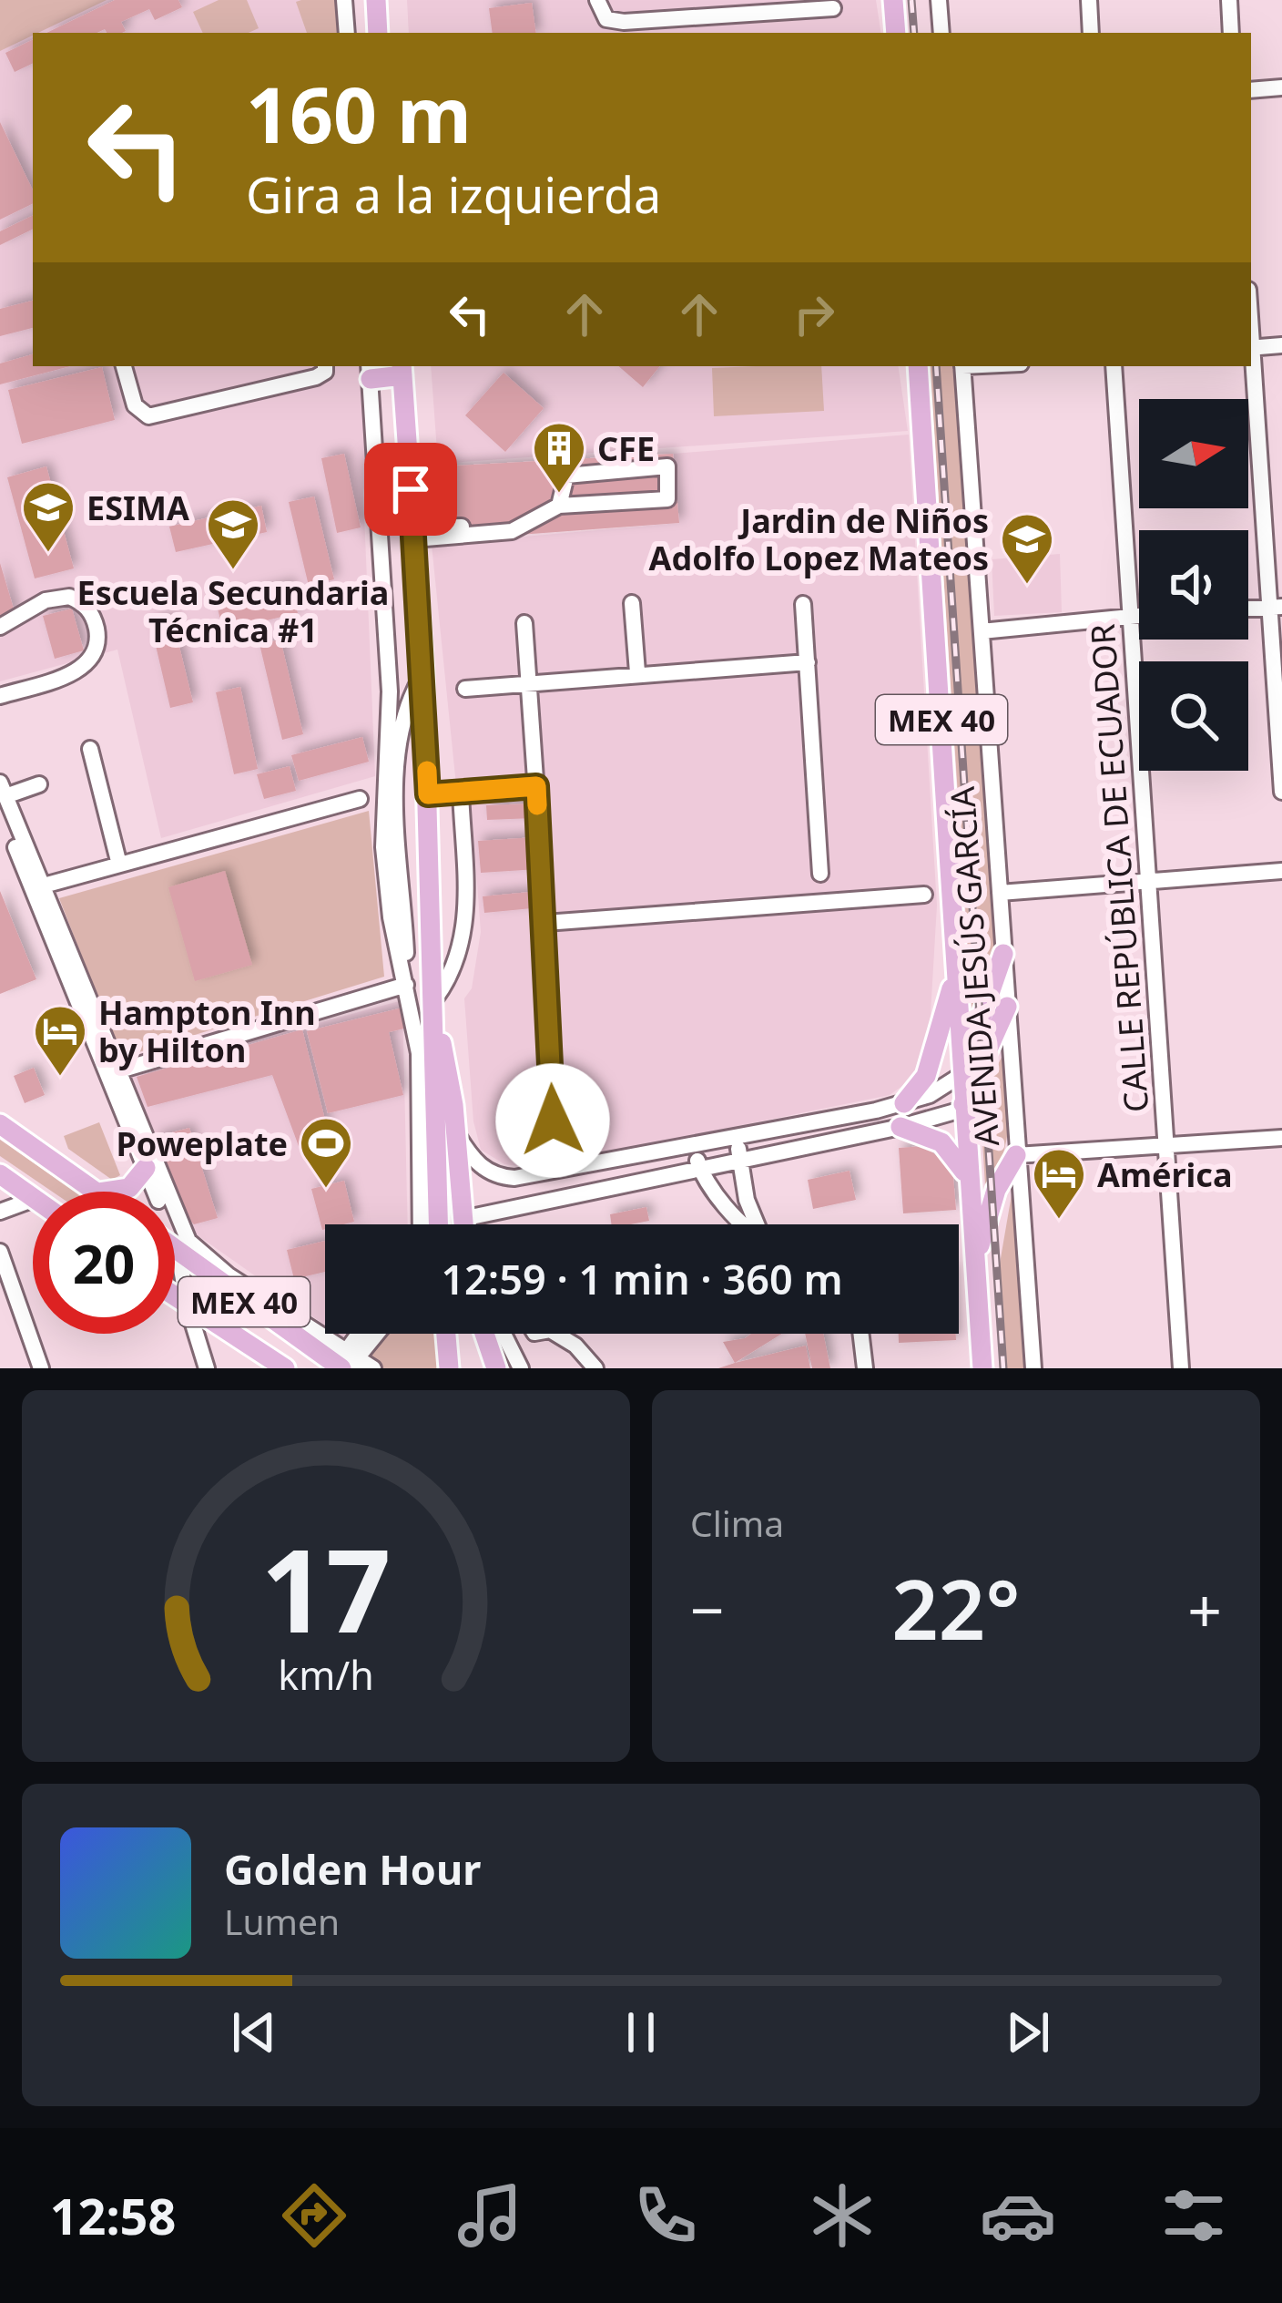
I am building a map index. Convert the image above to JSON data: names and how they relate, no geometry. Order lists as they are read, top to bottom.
{
  "streets": {
    "main road": ["MEX 40", "AVENIDA JESÚS GARCÍA"],
    "street": ["CALLE REPÚBLICA DE ECUADOR"]
  },
  "places": {
    "building": ["CFE"],
    "school or university": ["ESIMA", "Escuela Secundaria Técnica #1", "Jardin de Niños Adolfo Lopez Mateos"],
    "hotel": ["Hampton Inn by Hilton", "América"],
    "sports": ["Poweplate"]
  },
  "north": "right",
  "page": {
    "turn": ["160 m", "Gira a la izquierda"],
    "limit": "20",
    "trip": "12:59 · 1 min · 360 m",
    "tile": "Clima",
    "heat": ["−", "22°", "+"],
    "song": ["Golden Hour", "Lumen"],
    "tabs": "12:58",
    "gauge": ["17", "km/h"]
  }
}
